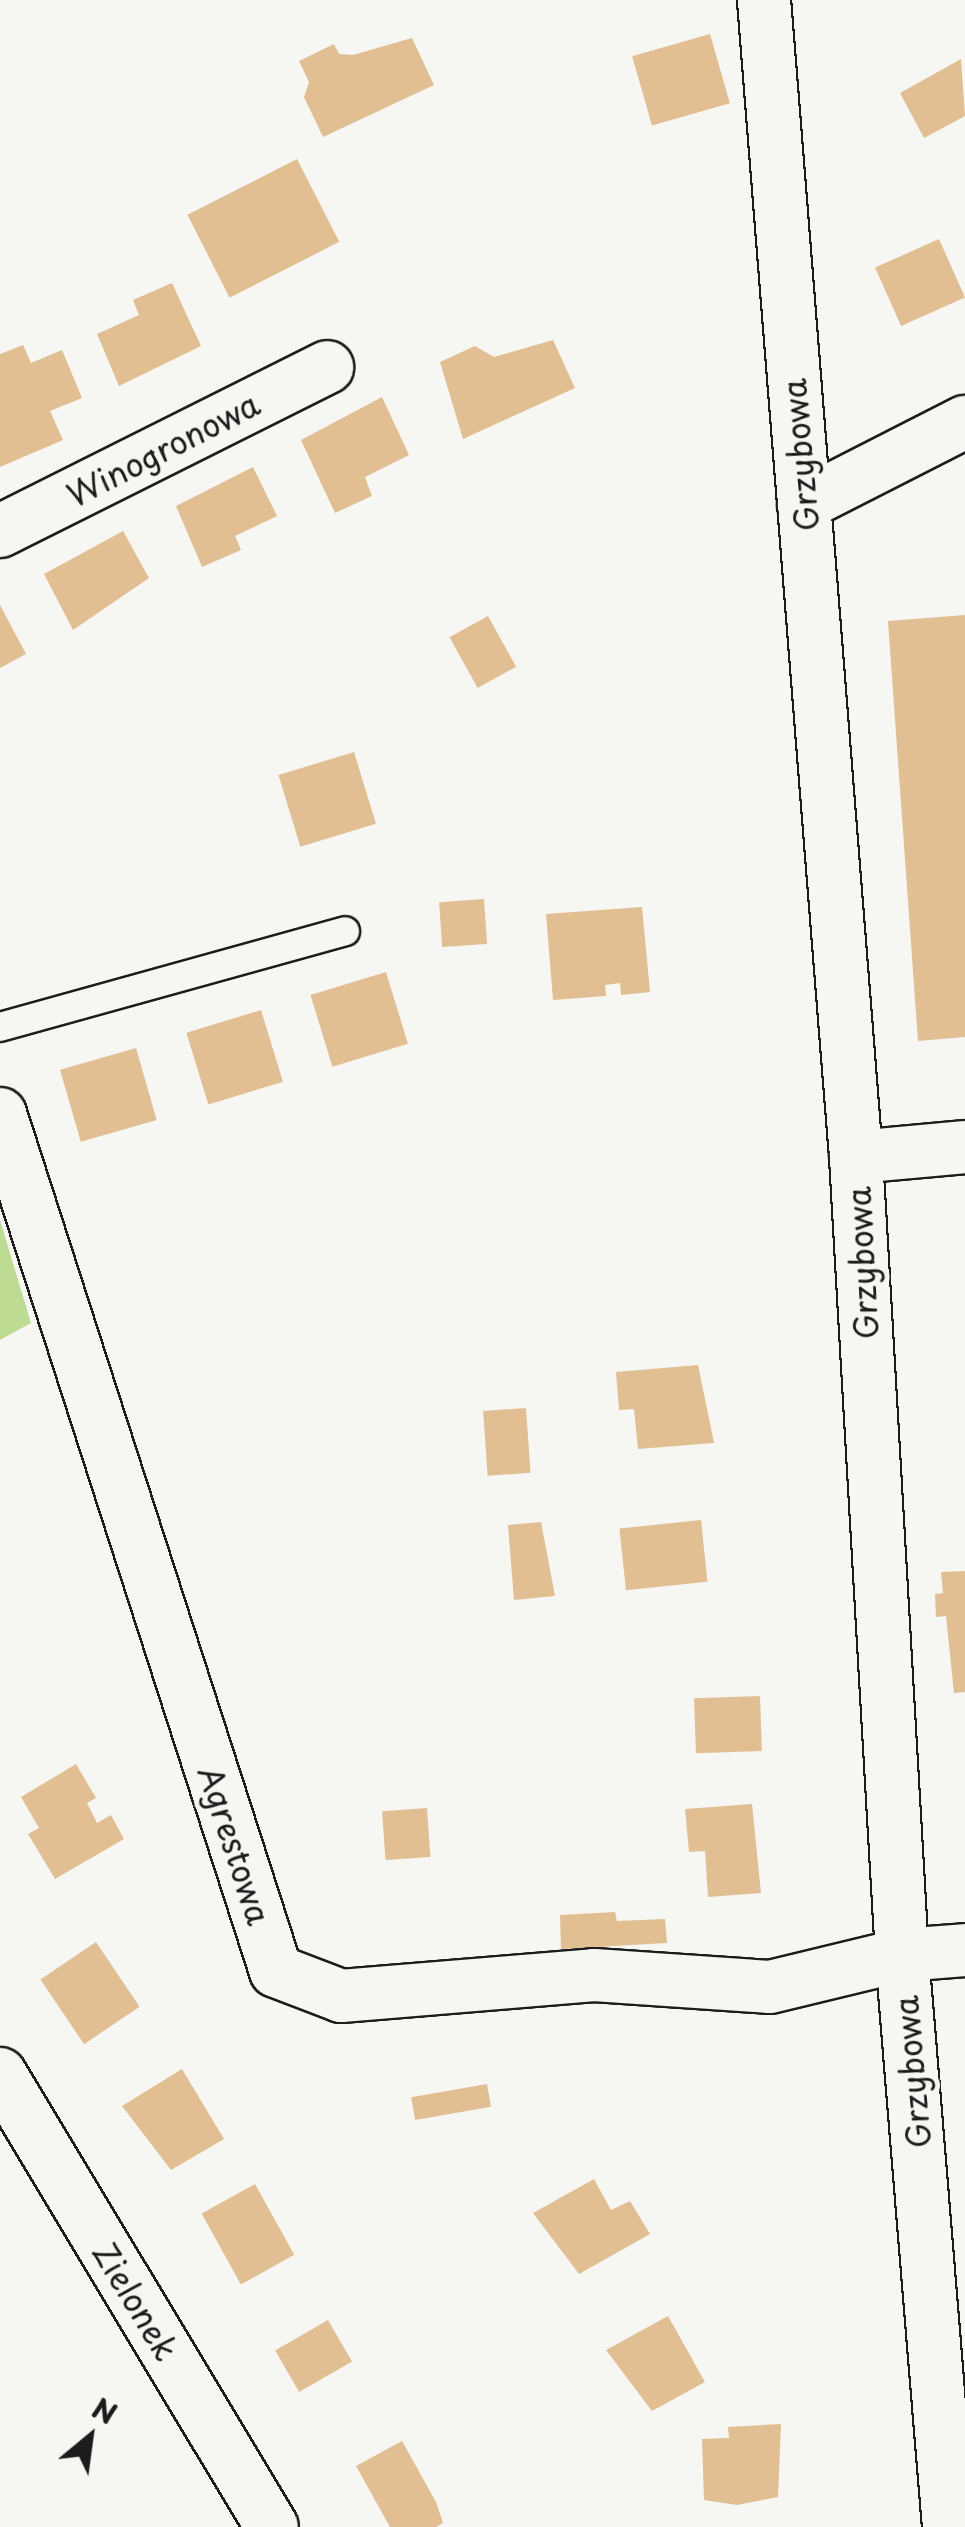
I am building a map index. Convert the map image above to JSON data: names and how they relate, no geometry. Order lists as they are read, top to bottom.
{
  "streets": {
    "street": [
      "Winogronowa",
      "Grzybowa",
      "Agrestowa",
      "Zielonek"
    ]
  },
  "crossings": [
    ["Grzybowa", "Agrestowa"]
  ],
  "north": "top right"
}
